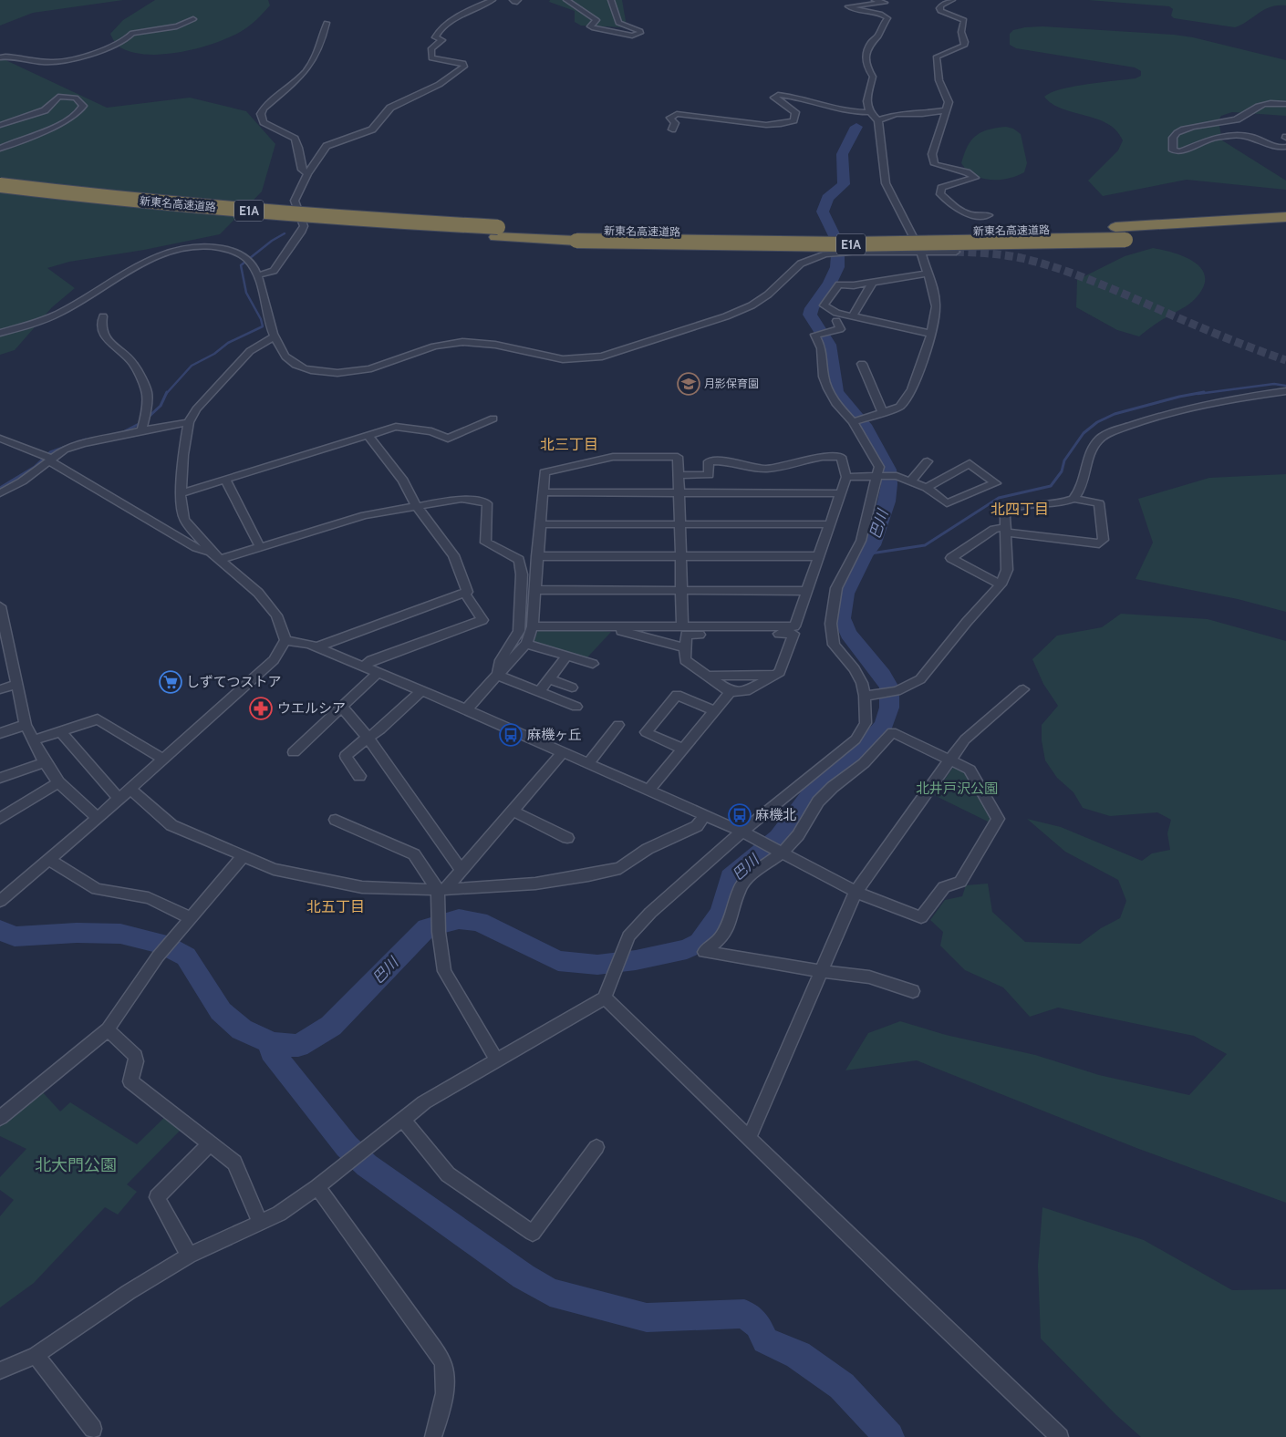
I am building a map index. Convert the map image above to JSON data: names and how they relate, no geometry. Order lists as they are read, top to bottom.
{
  "streets": {
    "highway": ["新東名高速道路", "E1A"]
  },
  "districts": ["北三丁目", "北四丁目", "北五丁目"],
  "water": ["巴川"],
  "parks": ["北井戸沢公園", "北大門公園"],
  "places": {
    "school or university": ["月影保育園"],
    "supermarket": ["しずてつストア"],
    "pharmacy": ["ウエルシア"],
    "bus stop": ["麻機ヶ丘", "麻機北"]
  }
}
